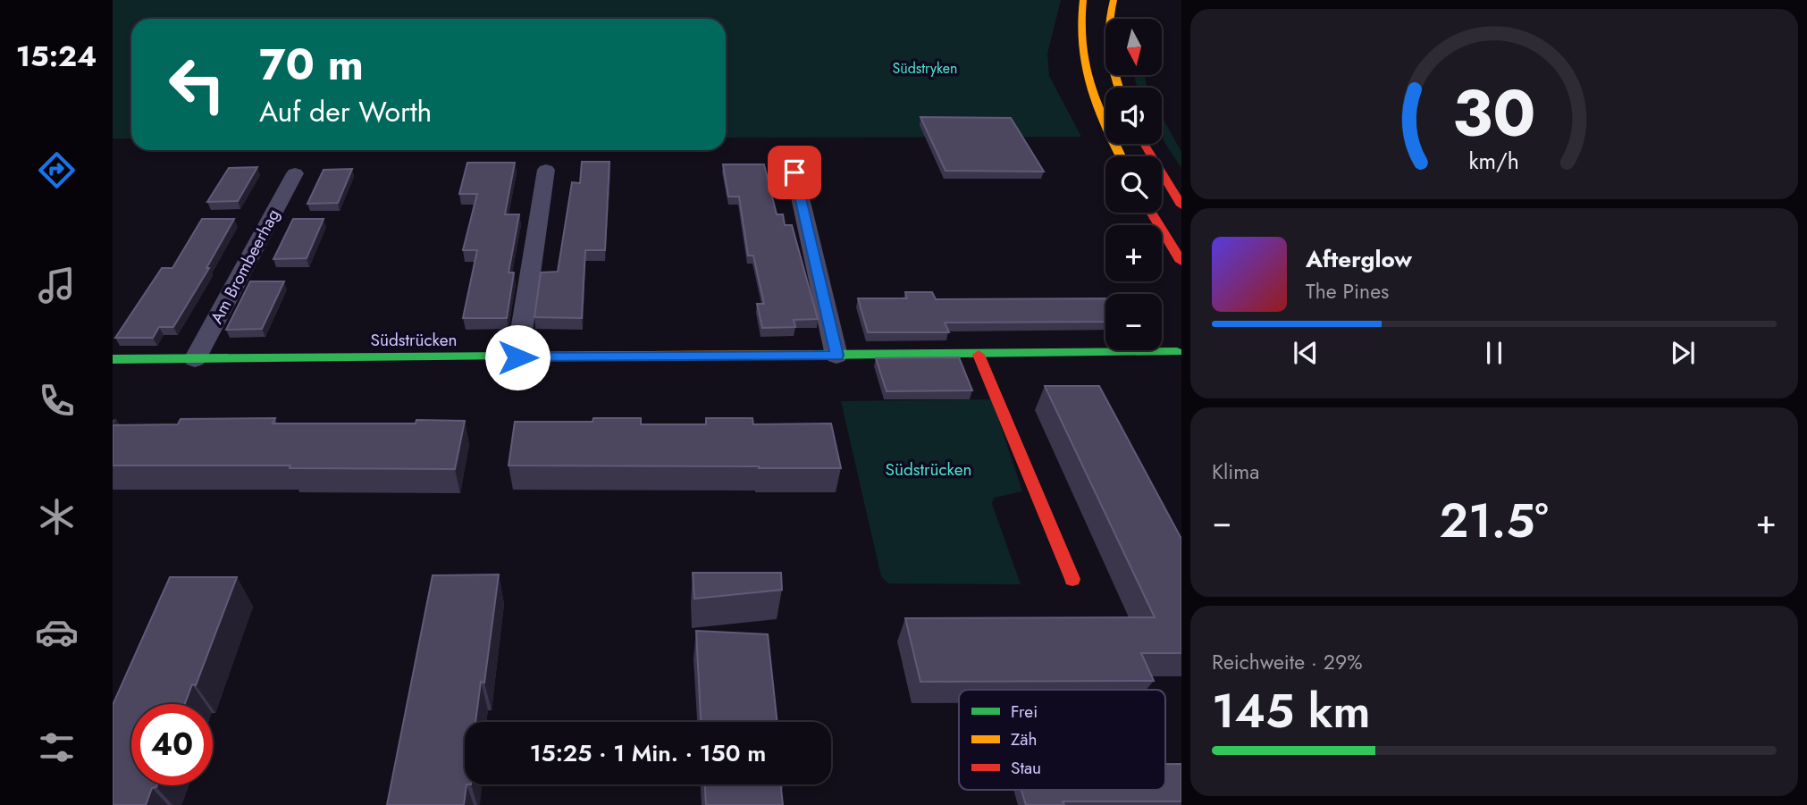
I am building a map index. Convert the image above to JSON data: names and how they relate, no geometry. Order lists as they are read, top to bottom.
{
  "streets": {
    "street": ["Am Brombeerhag", "Südstrücken"]
  },
  "crossings": [
    ["Am Brombeerhag", "Südstrücken"]
  ],
  "parks": ["Südstryken", "Südstrücken"],
  "legend": ["Frei", "Zäh", "Stau"],
  "north": "bottom",
  "page": {
    "tabs": "15:24",
    "map_buttons": ["+", "−"],
    "turn": ["70 m", "Auf der Worth"],
    "song": ["Afterglow", "The Pines"],
    "tile": [
      "Klima",
      ["Reichweite · 29%", "145 km"]
    ],
    "heat": ["−", "21.5°", "+"],
    "limit": "40",
    "trip": "15:25 · 1 Min. · 150 m",
    "gauge": ["30", "km/h"]
  }
}
